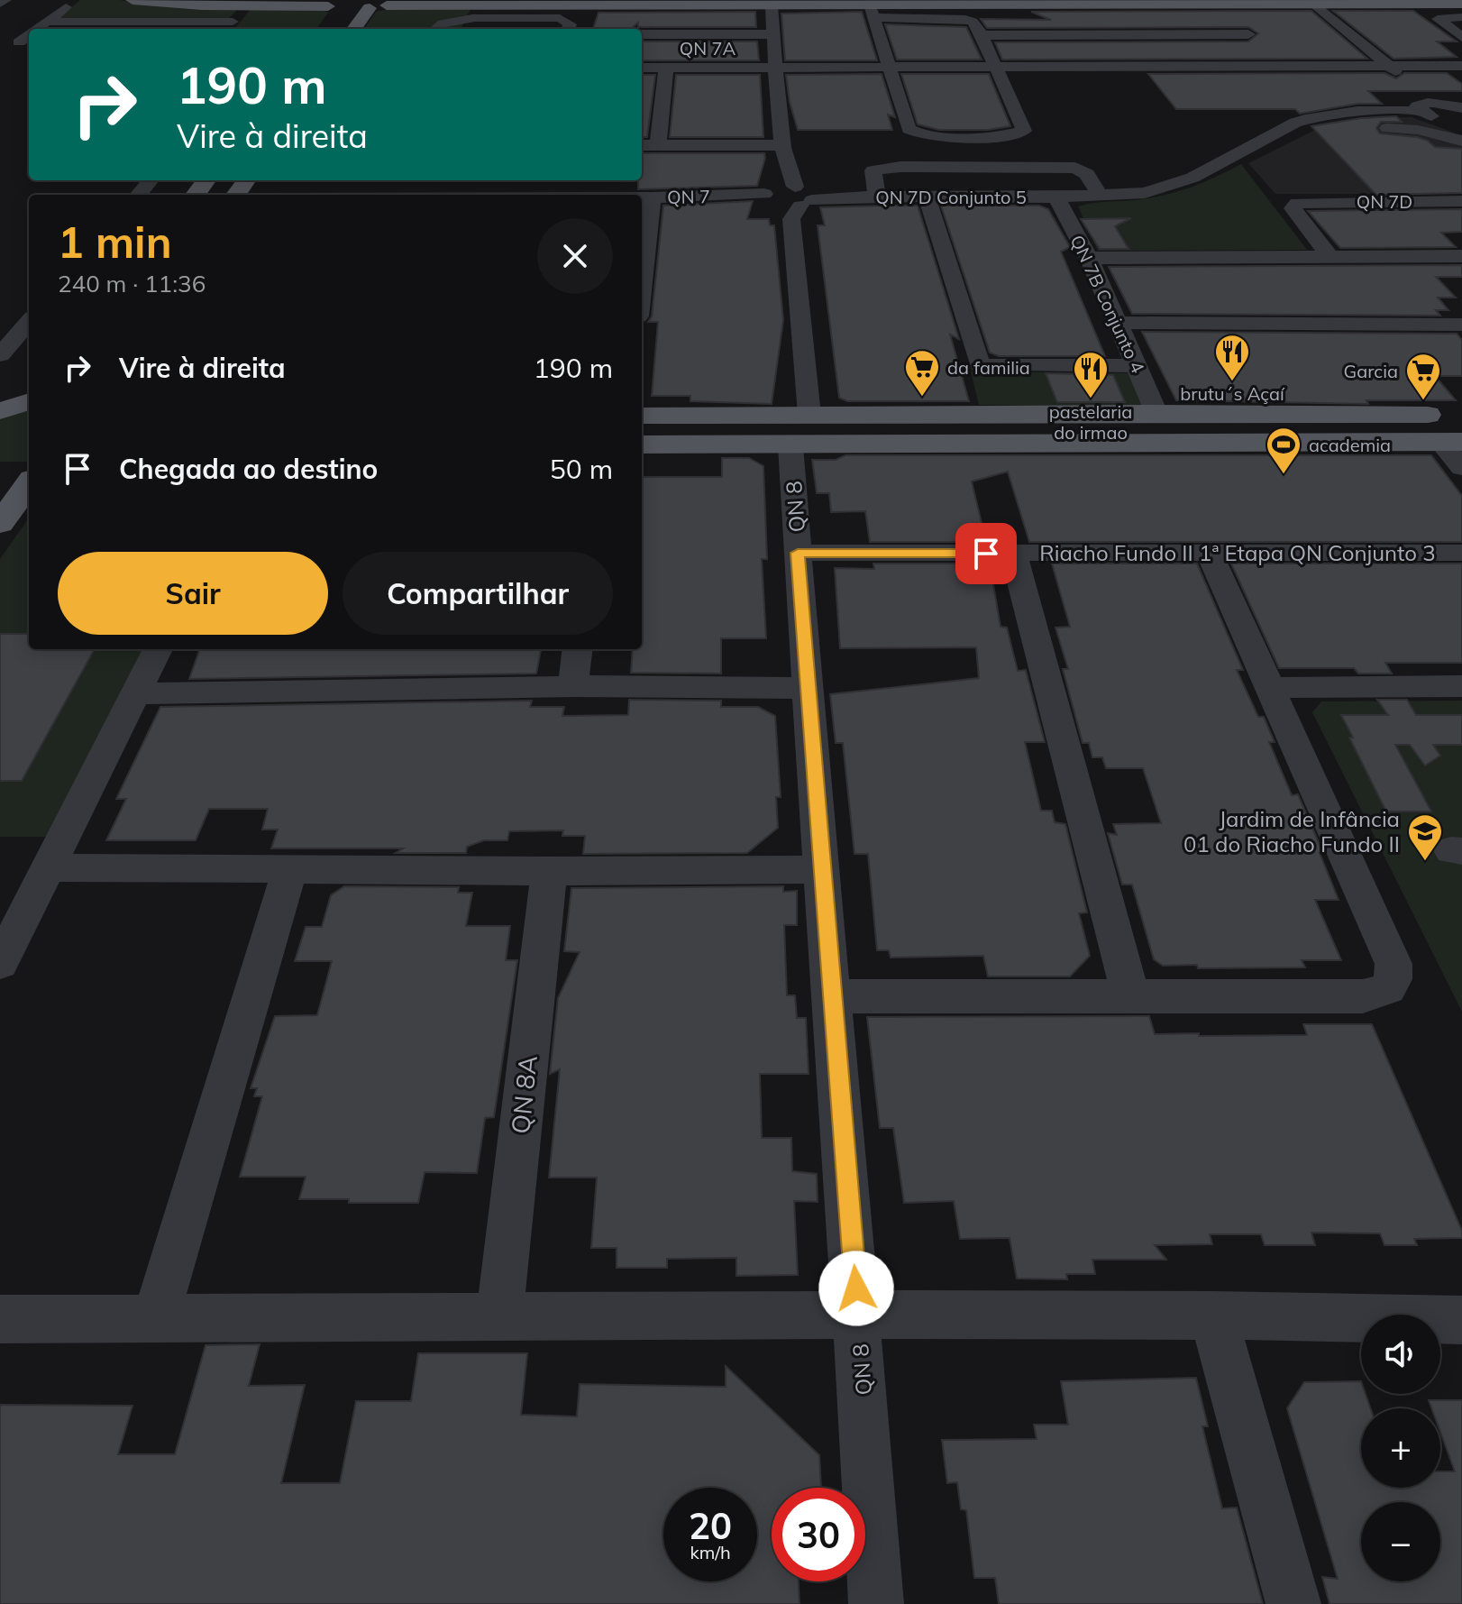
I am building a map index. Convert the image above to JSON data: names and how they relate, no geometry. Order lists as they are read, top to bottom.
{
  "streets": {
    "street": [
      "QN 7A",
      "QN 7",
      "QN 7D Conjunto 5",
      "QN 7D",
      "QN 7B Conjunto 4",
      "QN 8",
      "Riacho Fundo II 1ª Etapa QN Conjunto 3",
      "QN 8A"
    ]
  },
  "crossings": [
    ["QN 7A", "QN 8"],
    ["QN 7", "QN 7D Conjunto 5"],
    ["QN 7", "QN 8"],
    ["QN 7D Conjunto 5", "QN 7B Conjunto 4"],
    ["QN 7D Conjunto 5", "QN 8"],
    ["QN 8", "Riacho Fundo II 1ª Etapa QN Conjunto 3"]
  ],
  "places": {
    "restaurant": ["brutu´s Açaí", "pastelaria do irmao"],
    "supermarket": ["da familia", "Garcia"],
    "sports": ["academia"],
    "school or university": ["Jardim de Infância 01 do Riacho Fundo II"]
  },
  "page": {
    "turn": ["190 m", "Vire à direita"],
    "heading": ["1 min", "240 m · 11:36"],
    "list": [
      {
        "name": "Vire à direita",
        "value": "190 m"
      },
      {
        "name": "Chegada ao destino",
        "value": "50 m"
      }
    ],
    "buttons": ["Sair", "Compartilhar"],
    "map_buttons": ["+", "−"],
    "speed": "20 km/h",
    "limit": "30"
  }
}
